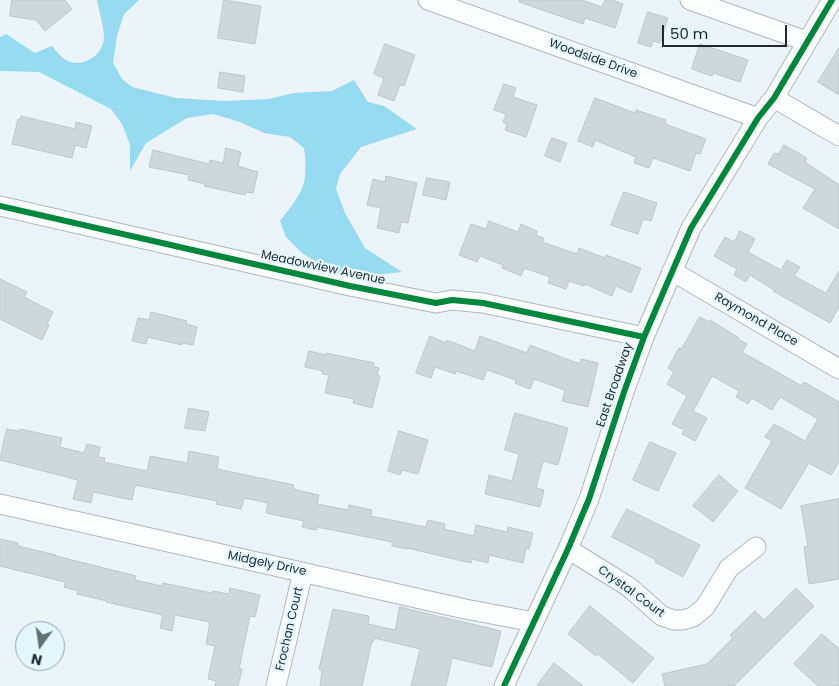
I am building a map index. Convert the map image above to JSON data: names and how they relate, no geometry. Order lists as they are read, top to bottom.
{
  "streets": {
    "street": [
      "Woodside Drive",
      "Meadowview Avenue",
      "Raymond Place",
      "East Broadway",
      "Midgely Drive",
      "Crystal Court",
      "Frochan Court"
    ]
  },
  "crossings": [
    ["Woodside Drive", "East Broadway"],
    ["Meadowview Avenue", "East Broadway"],
    ["Raymond Place", "East Broadway"],
    ["East Broadway", "Midgely Drive"],
    ["East Broadway", "Crystal Court"],
    ["Midgely Drive", "Frochan Court"]
  ],
  "scale_bar": "50 m",
  "north": "bottom"
}
